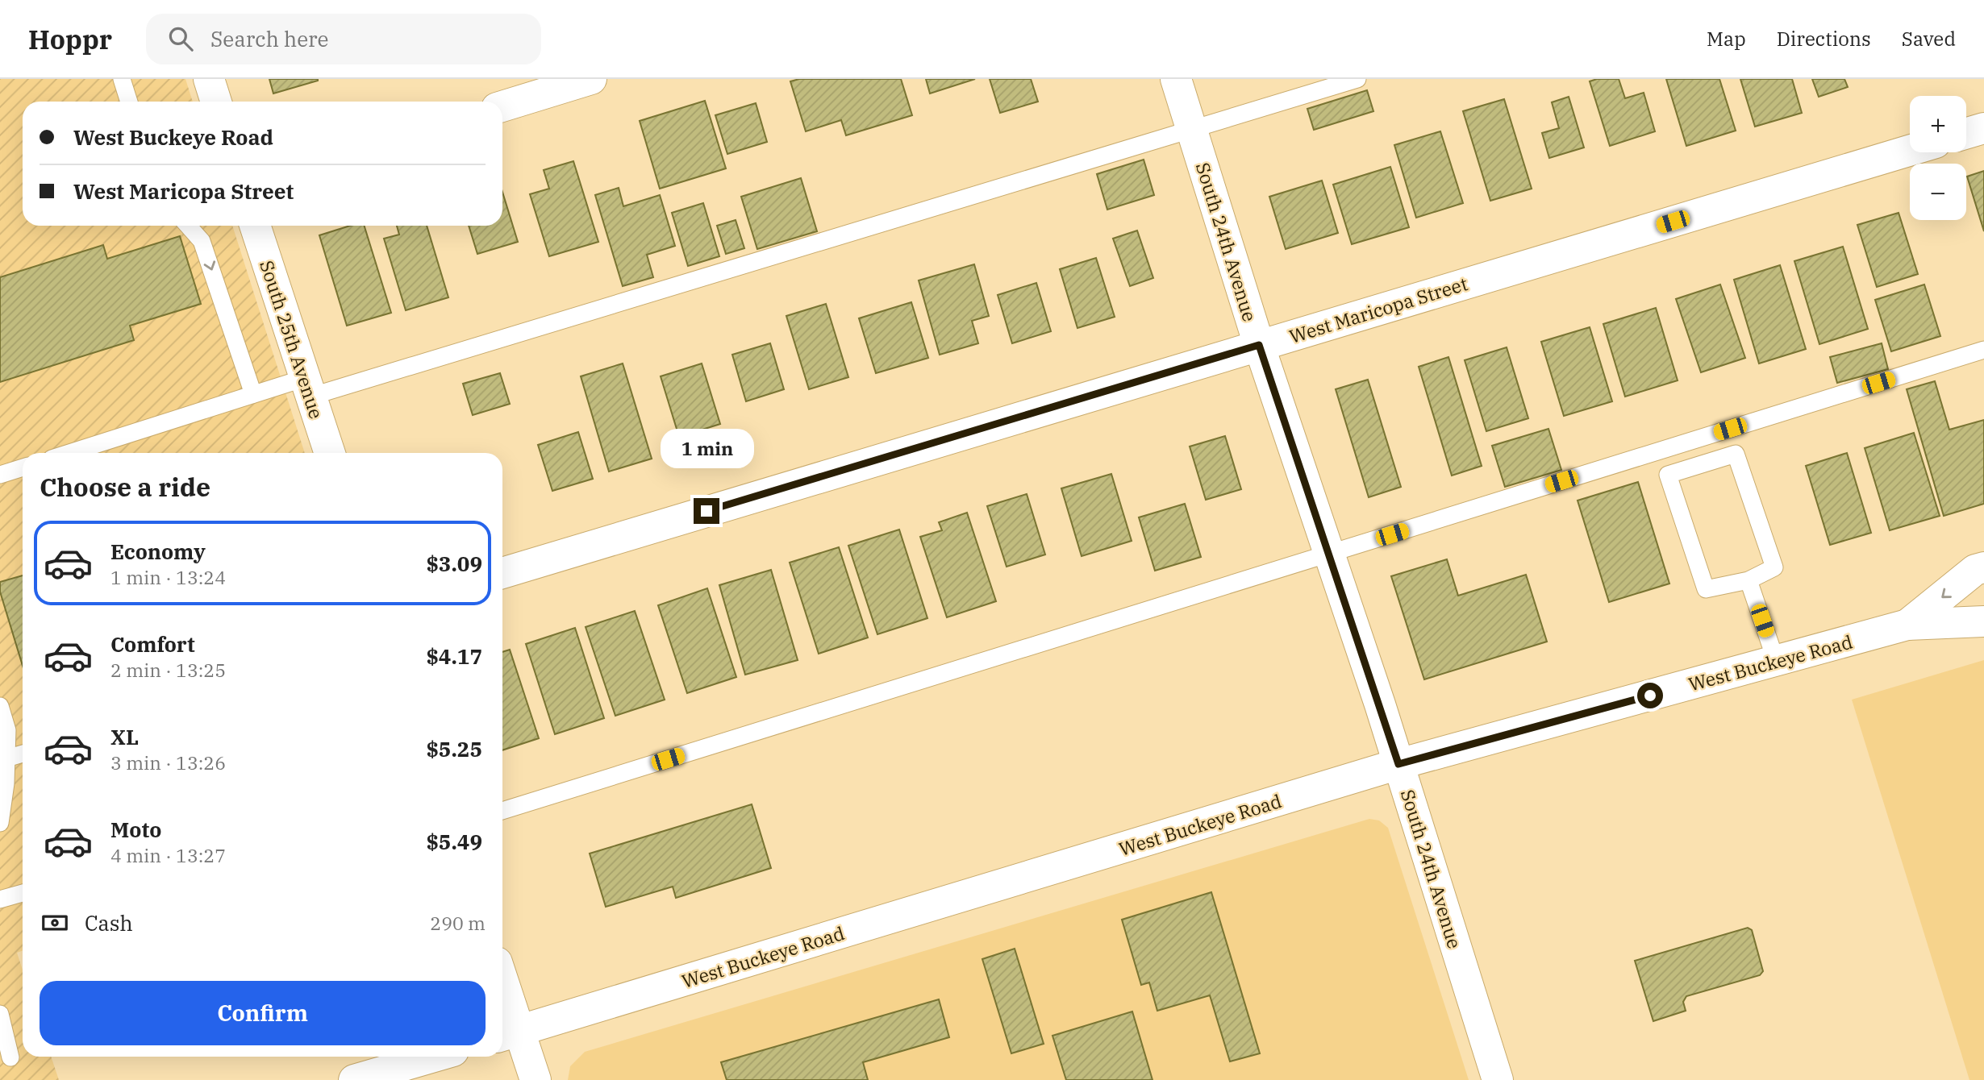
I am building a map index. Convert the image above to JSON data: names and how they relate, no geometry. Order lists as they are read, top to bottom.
{
  "streets": {
    "street": [
      "South 24th Avenue",
      "West Maricopa Street",
      "South 25th Avenue",
      "West Buckeye Road"
    ]
  },
  "crossings": [
    ["South 24th Avenue", "West Maricopa Street"],
    ["South 24th Avenue", "West Buckeye Road"]
  ],
  "page": {
    "header": "Hoppr",
    "search": "Search here",
    "nav": ["Map", "Directions", "Saved"],
    "map_buttons": ["+", "−"],
    "banner": ["West Buckeye Road", "West Maricopa Street"],
    "bubble": "1 min",
    "heading": "Choose a ride",
    "list": [
      {
        "name": "Economy",
        "note": "1 min · 13:24",
        "value": "$3.09"
      },
      {
        "name": "Comfort",
        "note": "2 min · 13:25",
        "value": "$4.17"
      },
      {
        "name": "XL",
        "note": "3 min · 13:26",
        "value": "$5.25"
      },
      {
        "name": "Moto",
        "note": "4 min · 13:27",
        "value": "$5.49"
      }
    ],
    "pay": ["Cash", "290 m"],
    "buttons": "Confirm"
  }
}
